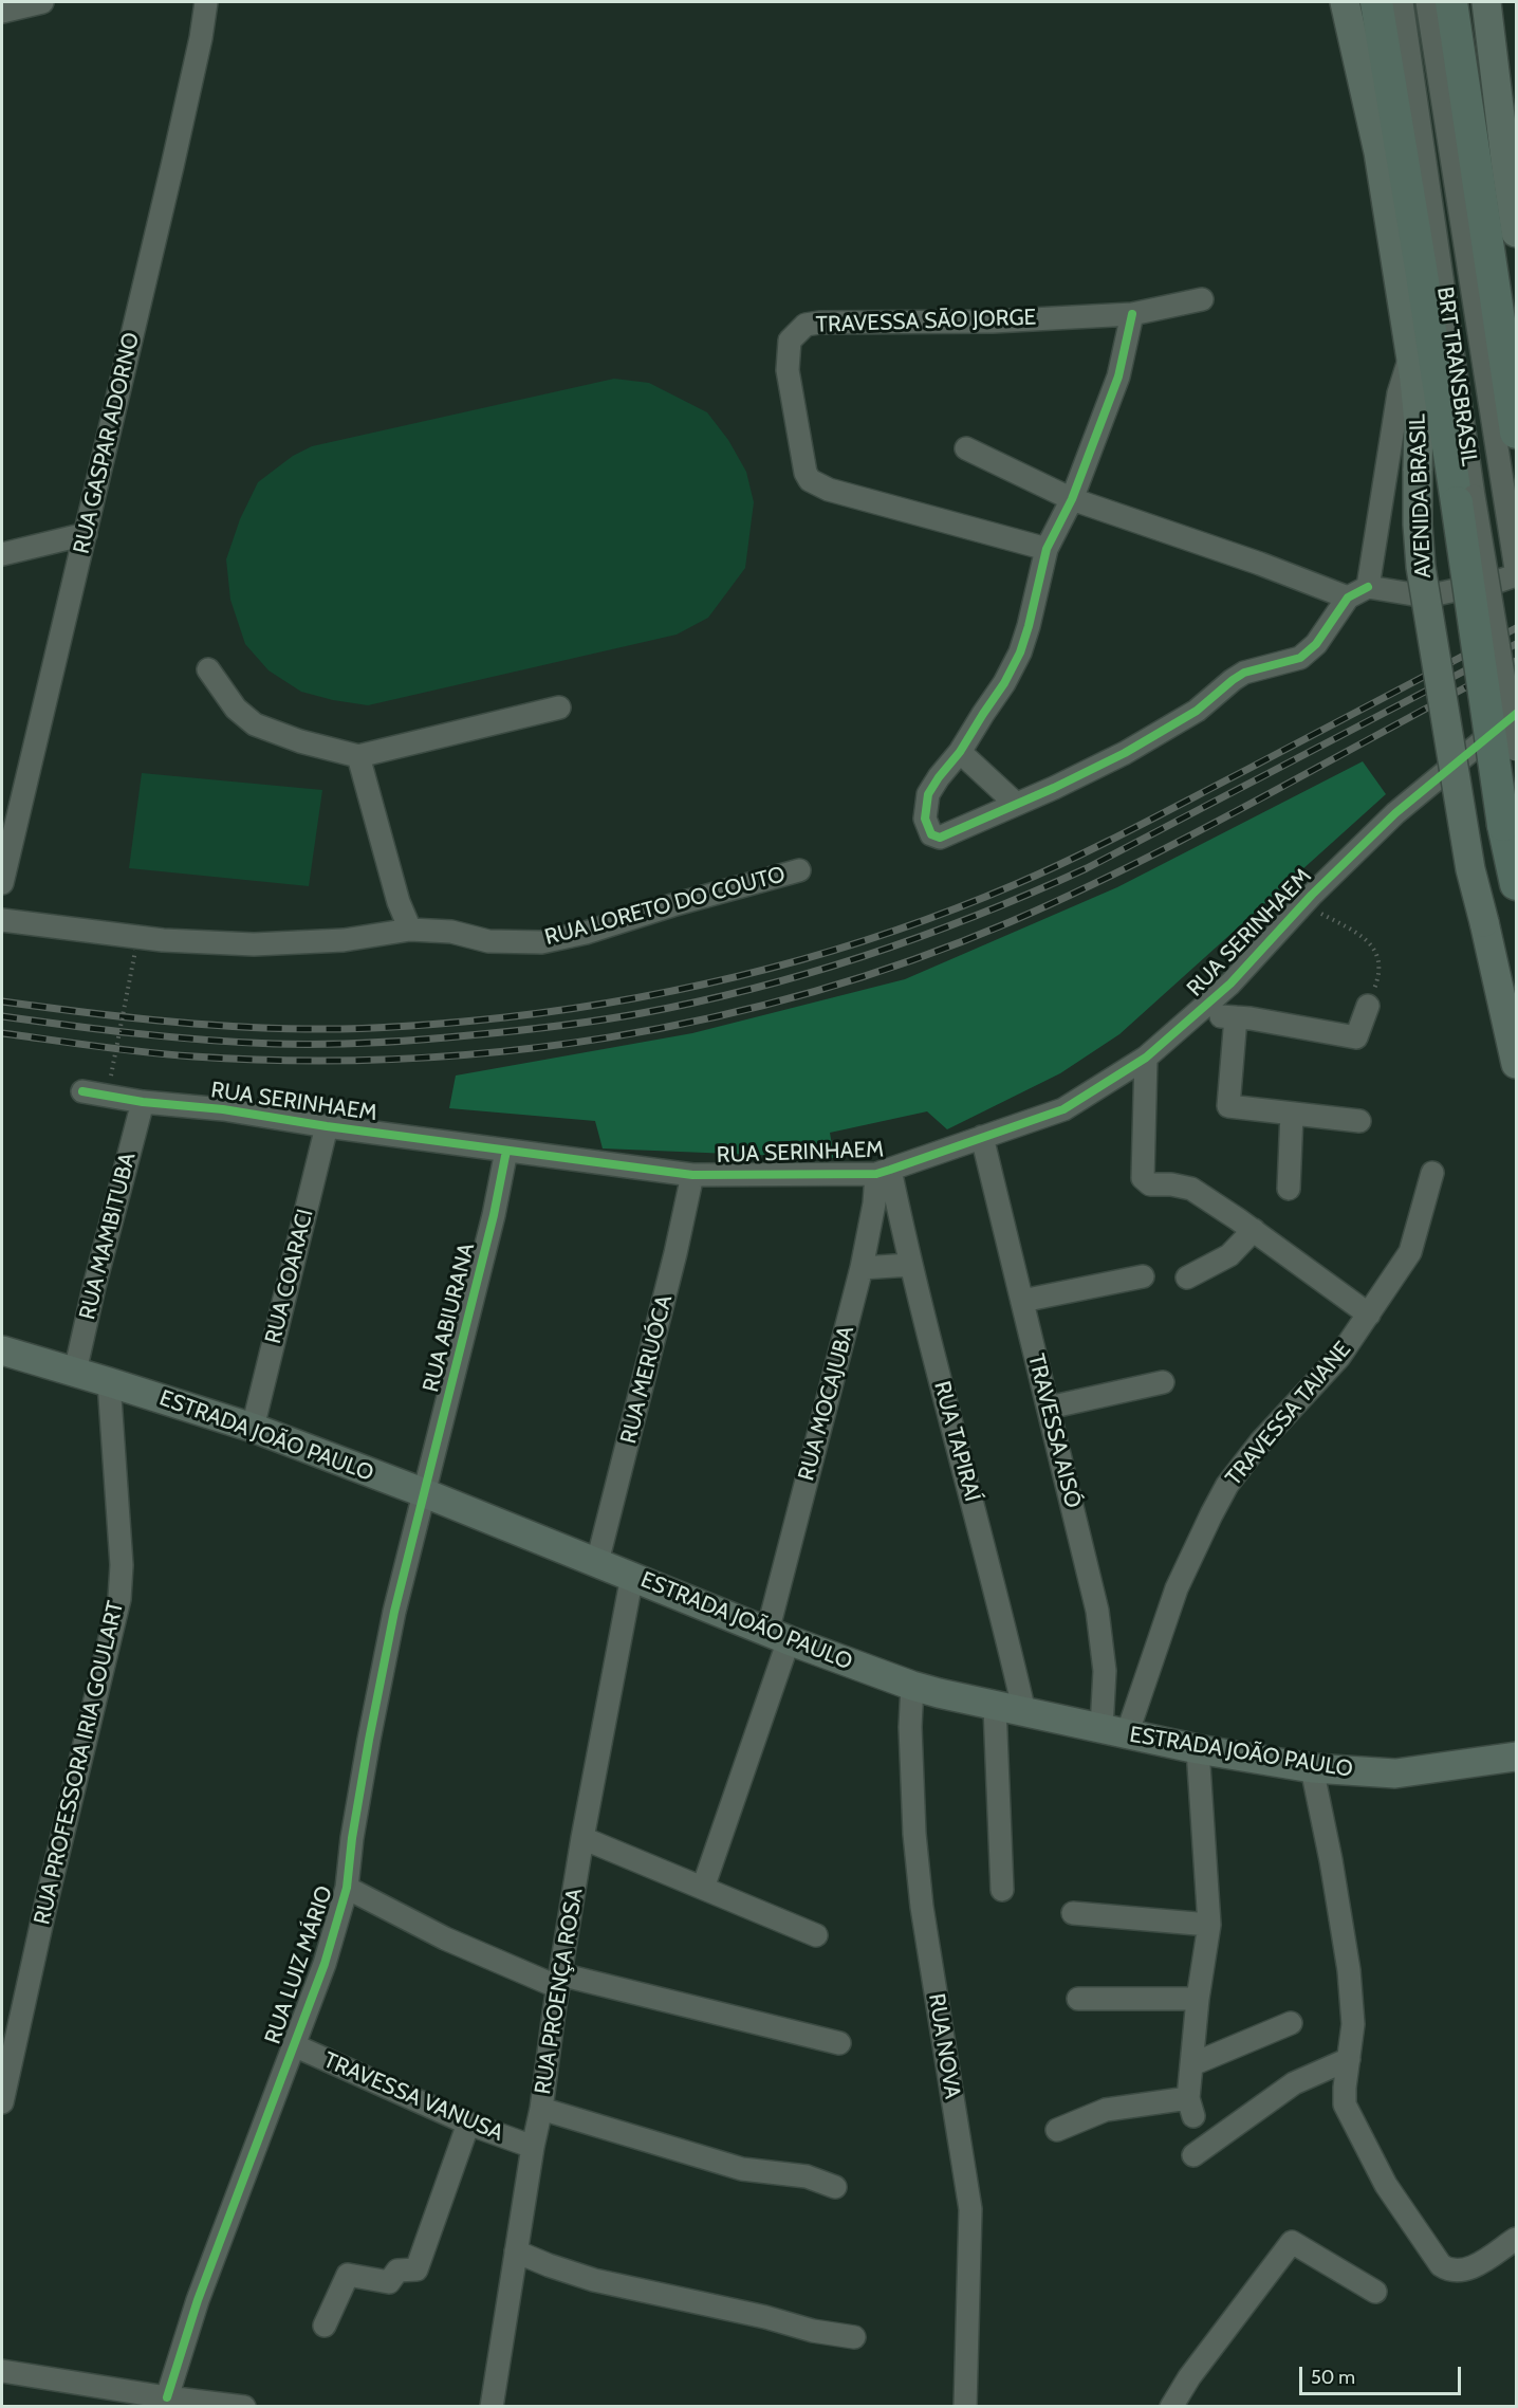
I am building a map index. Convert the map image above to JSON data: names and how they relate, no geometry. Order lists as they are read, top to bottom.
{
  "streets": {
    "highway": ["AVENIDA BRASIL"],
    "main road": ["ESTRADA JOÃO PAULO"],
    "street": [
      "TRAVESSA SĀO JORGE",
      "BRT TRANSBRASIL",
      "RUA GASPAR ADORNO",
      "RUA LORETO DO COUTO",
      "RUA SERINHAEM",
      "RUA MAMBITUBA",
      "RUA COARACI",
      "RUA ABIURANA",
      "RUA MERUÓCA",
      "RUA MOCAJUBA",
      "TRAVESSA TAIANE",
      "TRAVESSA AISÓ",
      "RUA TAPIRAÍ",
      "RUA PROFESSORA IRIA GOULART",
      "RUA LUIZ MÁRIO",
      "RUA PROENÇA ROSA",
      "RUA NOVA",
      "TRAVESSA VANUSA"
    ]
  },
  "crossings": [
    ["BRT TRANSBRASIL", "AVENIDA BRASIL"],
    ["RUA SERINHAEM", "RUA MAMBITUBA"],
    ["RUA SERINHAEM", "RUA COARACI"],
    ["RUA SERINHAEM", "RUA ABIURANA"],
    ["RUA SERINHAEM", "RUA MERUÓCA"],
    ["RUA SERINHAEM", "RUA MOCAJUBA"],
    ["RUA SERINHAEM", "TRAVESSA AISÓ"],
    ["RUA SERINHAEM", "RUA TAPIRAÍ"],
    ["RUA MAMBITUBA", "ESTRADA JOÃO PAULO"],
    ["RUA COARACI", "ESTRADA JOÃO PAULO"],
    ["RUA ABIURANA", "ESTRADA JOÃO PAULO"],
    ["RUA ABIURANA", "RUA LUIZ MÁRIO"],
    ["RUA MERUÓCA", "ESTRADA JOÃO PAULO"],
    ["RUA MOCAJUBA", "ESTRADA JOÃO PAULO"],
    ["RUA MOCAJUBA", "RUA TAPIRAÍ"],
    ["TRAVESSA TAIANE", "TRAVESSA AISÓ"],
    ["TRAVESSA TAIANE", "ESTRADA JOÃO PAULO"],
    ["TRAVESSA AISÓ", "ESTRADA JOÃO PAULO"],
    ["ESTRADA JOÃO PAULO", "RUA TAPIRAÍ"],
    ["ESTRADA JOÃO PAULO", "RUA PROFESSORA IRIA GOULART"],
    ["ESTRADA JOÃO PAULO", "RUA LUIZ MÁRIO"],
    ["ESTRADA JOÃO PAULO", "RUA PROENÇA ROSA"],
    ["ESTRADA JOÃO PAULO", "RUA NOVA"],
    ["RUA LUIZ MÁRIO", "TRAVESSA VANUSA"],
    ["RUA PROENÇA ROSA", "TRAVESSA VANUSA"]
  ],
  "scale_bar": "50 m"
}
